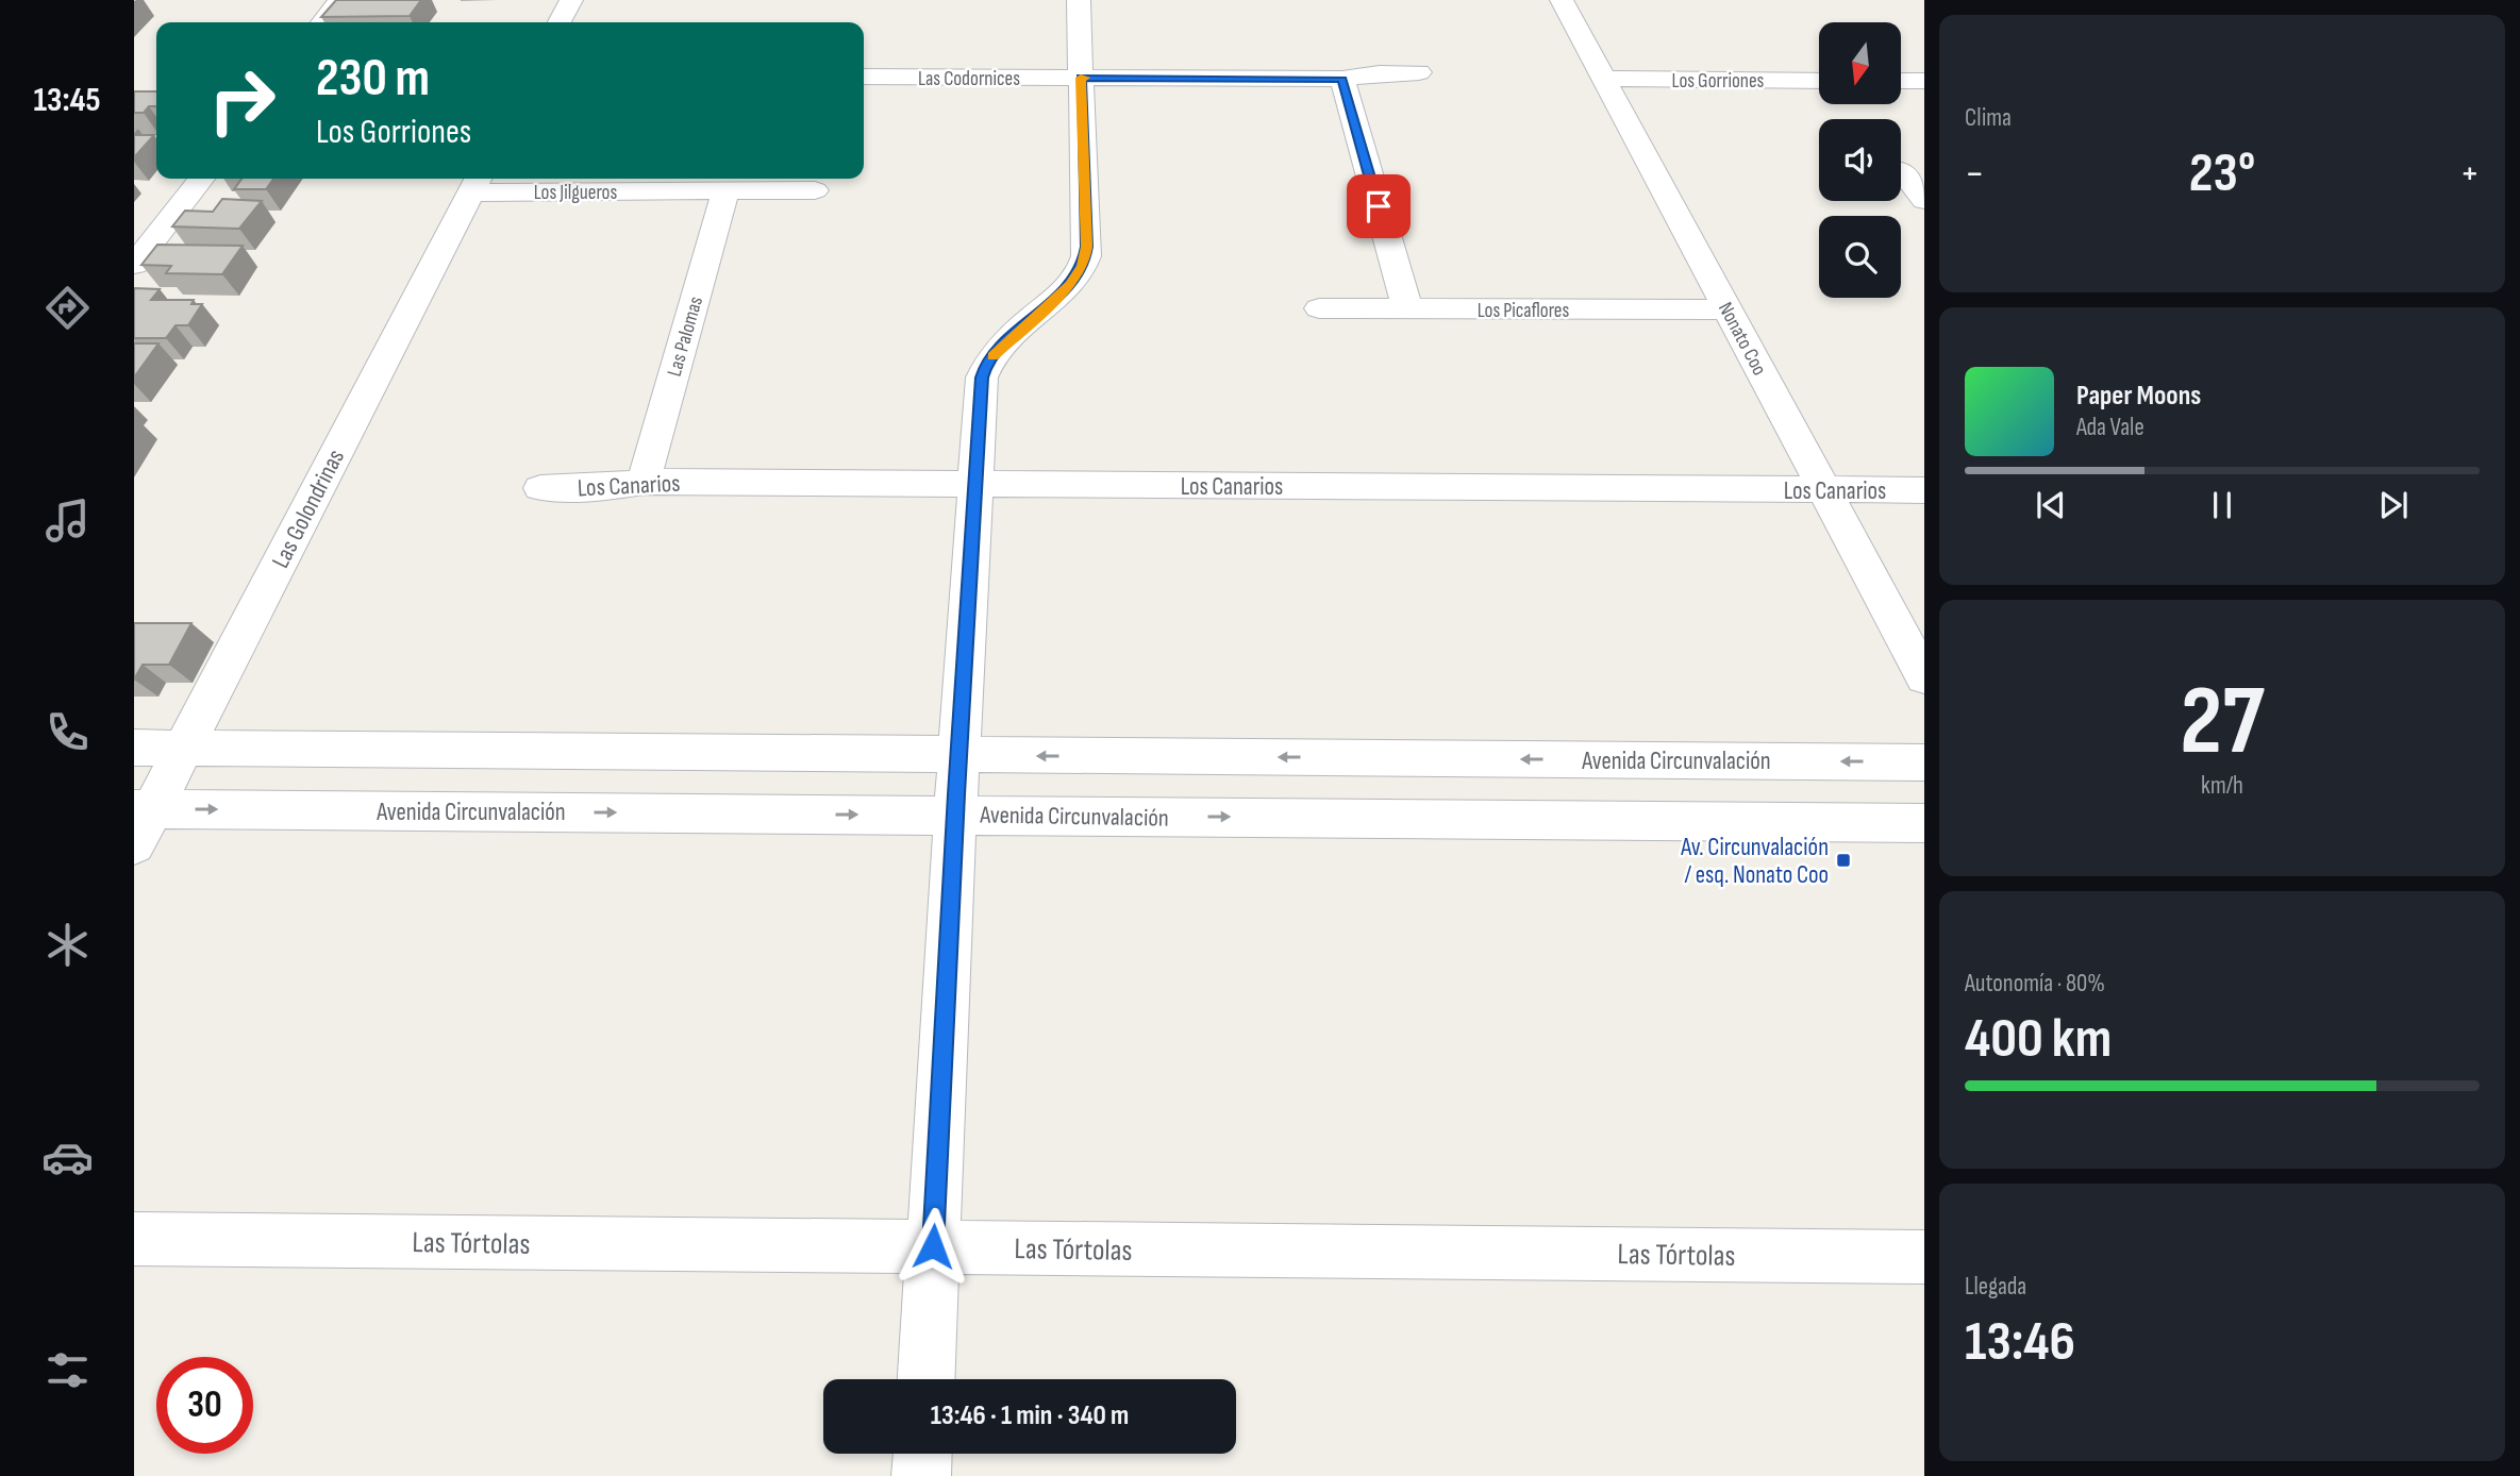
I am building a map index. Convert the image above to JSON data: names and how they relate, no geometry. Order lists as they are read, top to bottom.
{
  "streets": {
    "street": [
      "Las Codornices",
      "Los Gorriones",
      "Los Jilgueros",
      "Los Picaflores",
      "Las Palomas",
      "Nonato Coo",
      "Los Canarios",
      "Las Golondrinas",
      "Avenida Circunvalación",
      "Las Tórtolas"
    ]
  },
  "crossings": [
    ["Los Gorriones", "Nonato Coo"],
    ["Los Jilgueros", "Las Palomas"],
    ["Los Jilgueros", "Las Golondrinas"],
    ["Los Picaflores", "Nonato Coo"],
    ["Las Palomas", "Los Canarios"],
    ["Nonato Coo", "Los Canarios"],
    ["Las Golondrinas", "Avenida Circunvalación"]
  ],
  "places": {
    "transit": ["Av. Circunvalación / esq. Nonato Coo"]
  },
  "north": "bottom",
  "page": {
    "tabs": "13:45",
    "tile": [
      "Clima",
      ["27", "km/h"],
      ["Autonomía · 80%", "400 km"],
      ["Llegada", "13:46"]
    ],
    "turn": ["230 m", "Los Gorriones"],
    "heat": ["−", "23°", "+"],
    "song": ["Paper Moons", "Ada Vale"],
    "limit": "30",
    "trip": "13:46 · 1 min · 340 m"
  }
}
